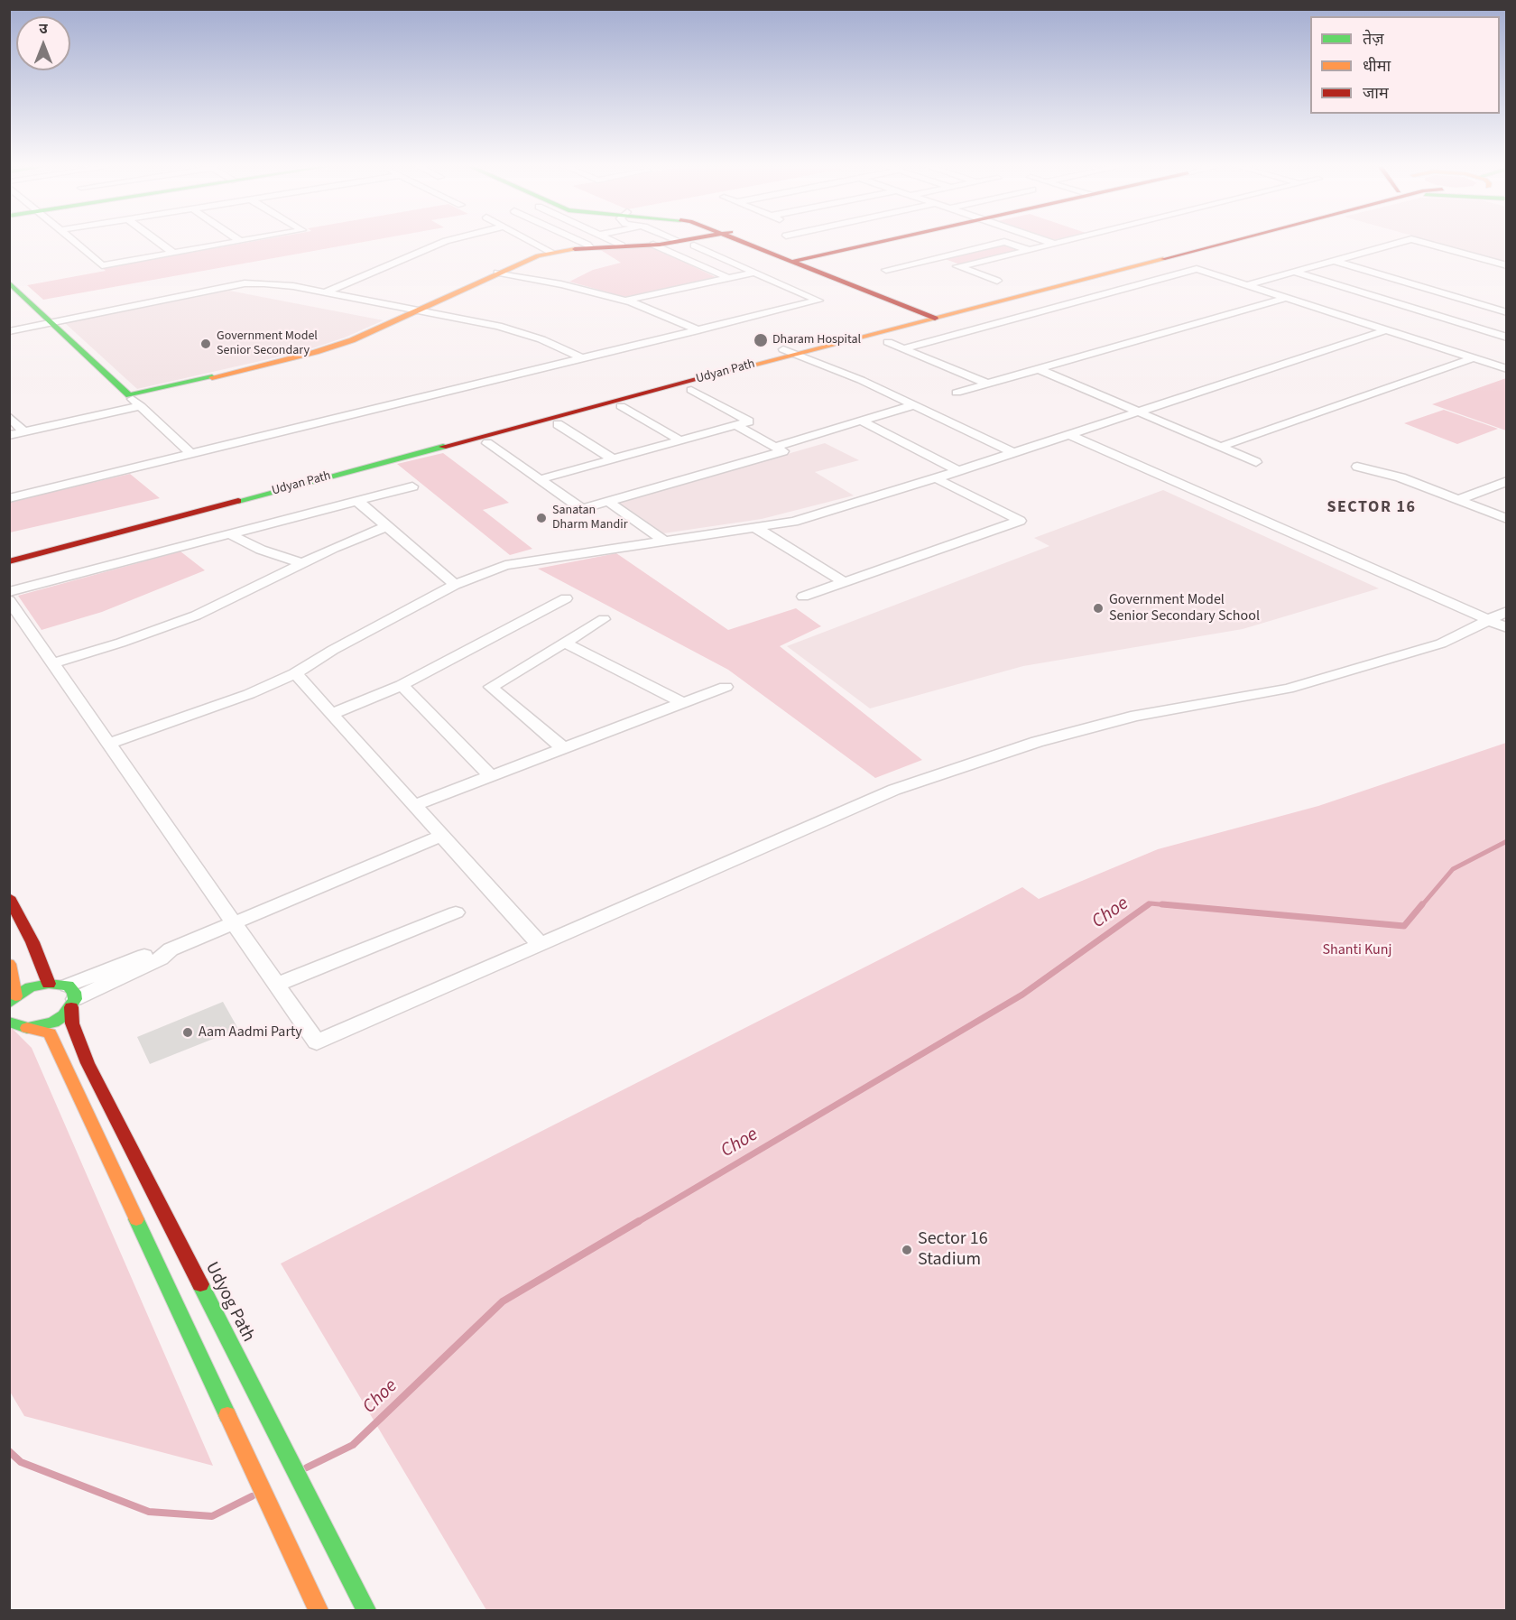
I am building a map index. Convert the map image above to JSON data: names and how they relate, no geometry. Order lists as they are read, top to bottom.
{
  "streets": {
    "main road": ["Udyan Path", "Udyog Path"]
  },
  "districts": ["SECTOR 16"],
  "water": ["Choe"],
  "parks": ["Shanti Kunj"],
  "places": [
    "Dharam Hospital",
    "Government Model Senior Secondary",
    "Sanatan Dharm Mandir",
    "Government Model Senior Secondary School",
    "Aam Aadmi Party",
    "Sector 16 Stadium"
  ],
  "legend": ["तेज़", "धीमा", "जाम"],
  "north": "top"
}
